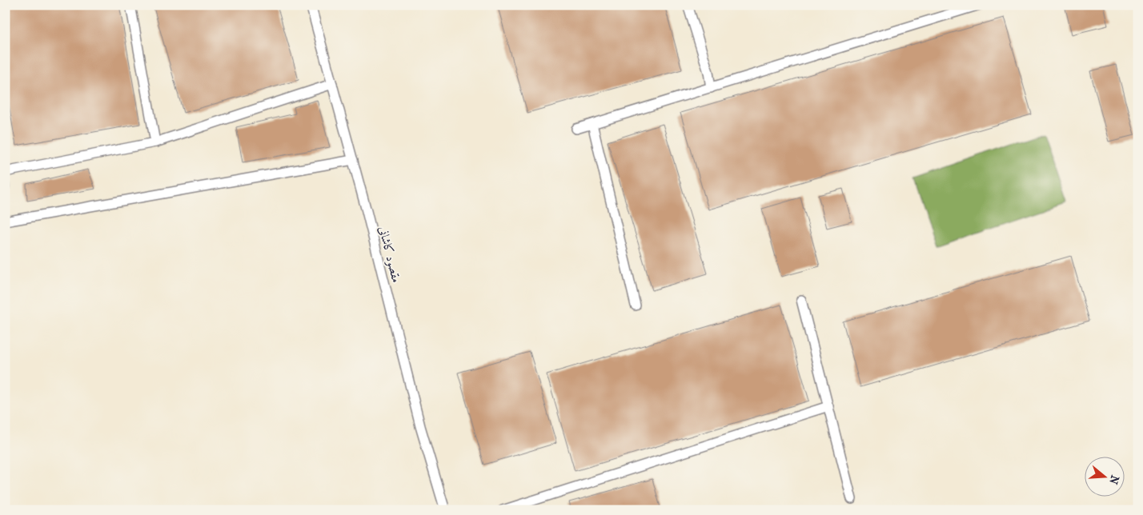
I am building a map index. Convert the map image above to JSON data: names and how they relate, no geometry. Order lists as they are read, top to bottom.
{
  "streets": {
    "lane": ["مقصود کاشانی"]
  },
  "north": "right"
}
